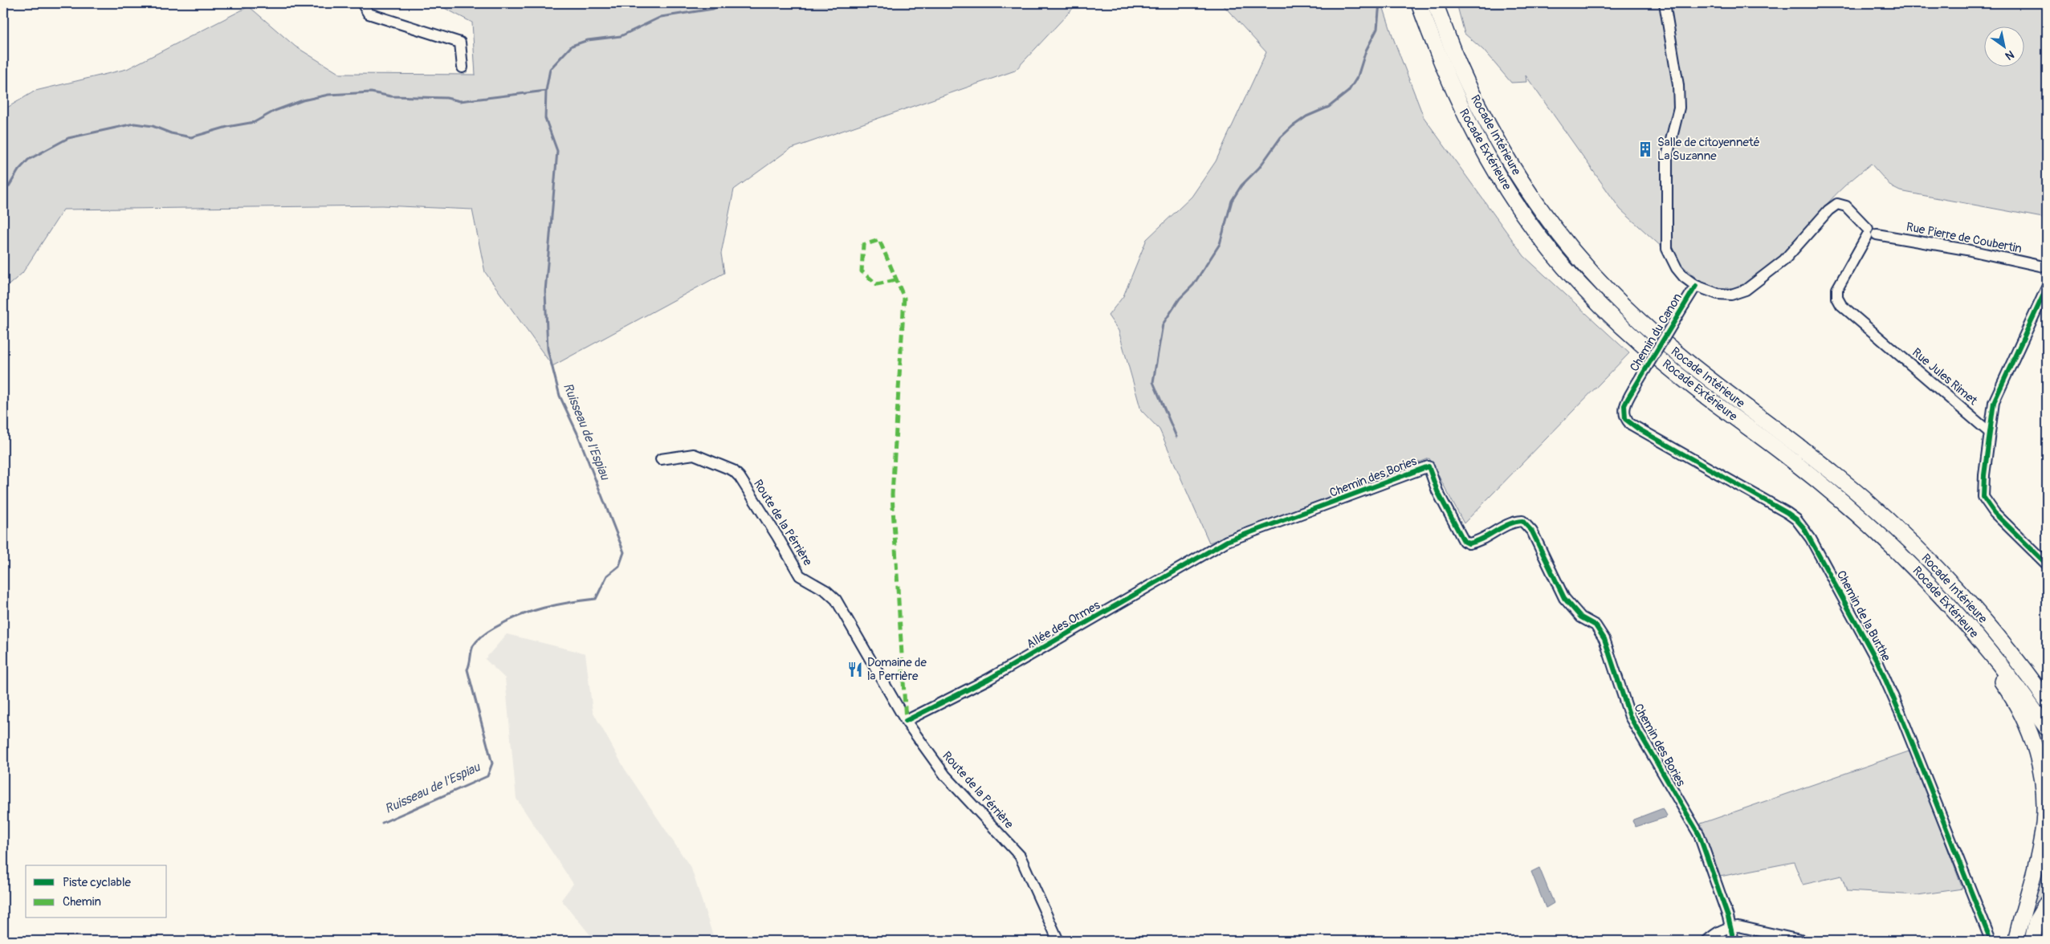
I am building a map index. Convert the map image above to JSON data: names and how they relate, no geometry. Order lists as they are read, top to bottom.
{
  "streets": {
    "highway": ["Rocade Intérieure", "Rocade Extérieure"],
    "street": [
      "Rue Pierre de Coubertin",
      "Chemin du Canon",
      "Rue Jules Rimet",
      "Chemin des Bories",
      "Route de la Pérrière",
      "Chemin de la Burthe",
      "Allée des Ormes"
    ]
  },
  "crossings": [
    ["Rue Pierre de Coubertin", "Rue Jules Rimet"],
    ["Chemin du Canon", "Chemin de la Burthe"],
    ["Chemin des Bories", "Allée des Ormes"],
    ["Route de la Pérrière", "Allée des Ormes"]
  ],
  "water": ["Ruisseau de l'Espiau"],
  "places": {
    "building": ["Salle de citoyenneté La Suzanne"],
    "restaurant": ["Domaine de la Perrière"]
  },
  "legend": ["Piste cyclable", "Chemin"],
  "north": "bottom right"
}
